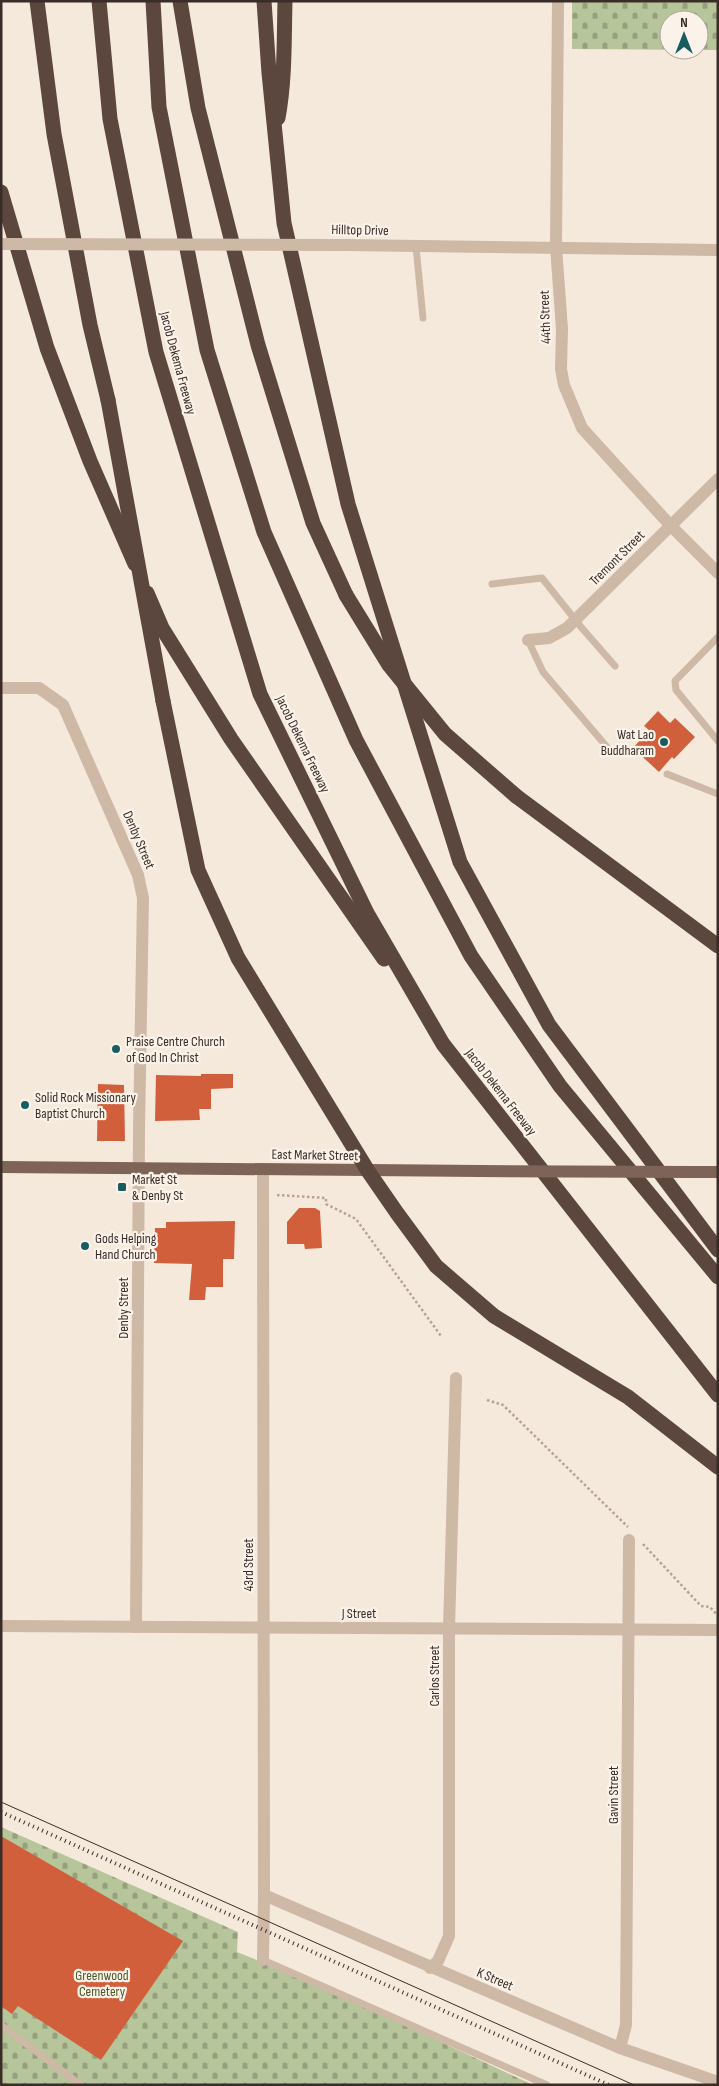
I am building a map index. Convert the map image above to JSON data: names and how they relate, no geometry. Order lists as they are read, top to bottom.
{
  "streets": {
    "highway": ["Jacob Dekema Freeway"],
    "main road": ["East Market Street"],
    "street": [
      "Hilltop Drive",
      "44th Street",
      "Tremont Street",
      "Denby Street",
      "43rd Street",
      "J Street",
      "Carlos Street",
      "Gavin Street",
      "K Street"
    ]
  },
  "crossings": [
    ["Hilltop Drive", "44th Street"],
    ["44th Street", "Tremont Street"],
    ["Denby Street", "East Market Street"],
    ["Denby Street", "J Street"],
    ["East Market Street", "43rd Street"],
    ["43rd Street", "J Street"],
    ["43rd Street", "K Street"],
    ["J Street", "Carlos Street"],
    ["J Street", "Gavin Street"],
    ["Carlos Street", "K Street"],
    ["Gavin Street", "K Street"]
  ],
  "parks": ["Greenwood Cemetery"],
  "places": {
    "other": [
      "Wat Lao Buddharam",
      "Praise Centre Church of God In Christ",
      "Solid Rock Missionary Baptist Church",
      "Gods Helping Hand Church"
    ],
    "transit": ["Market St & Denby St"]
  },
  "north": "top"
}
